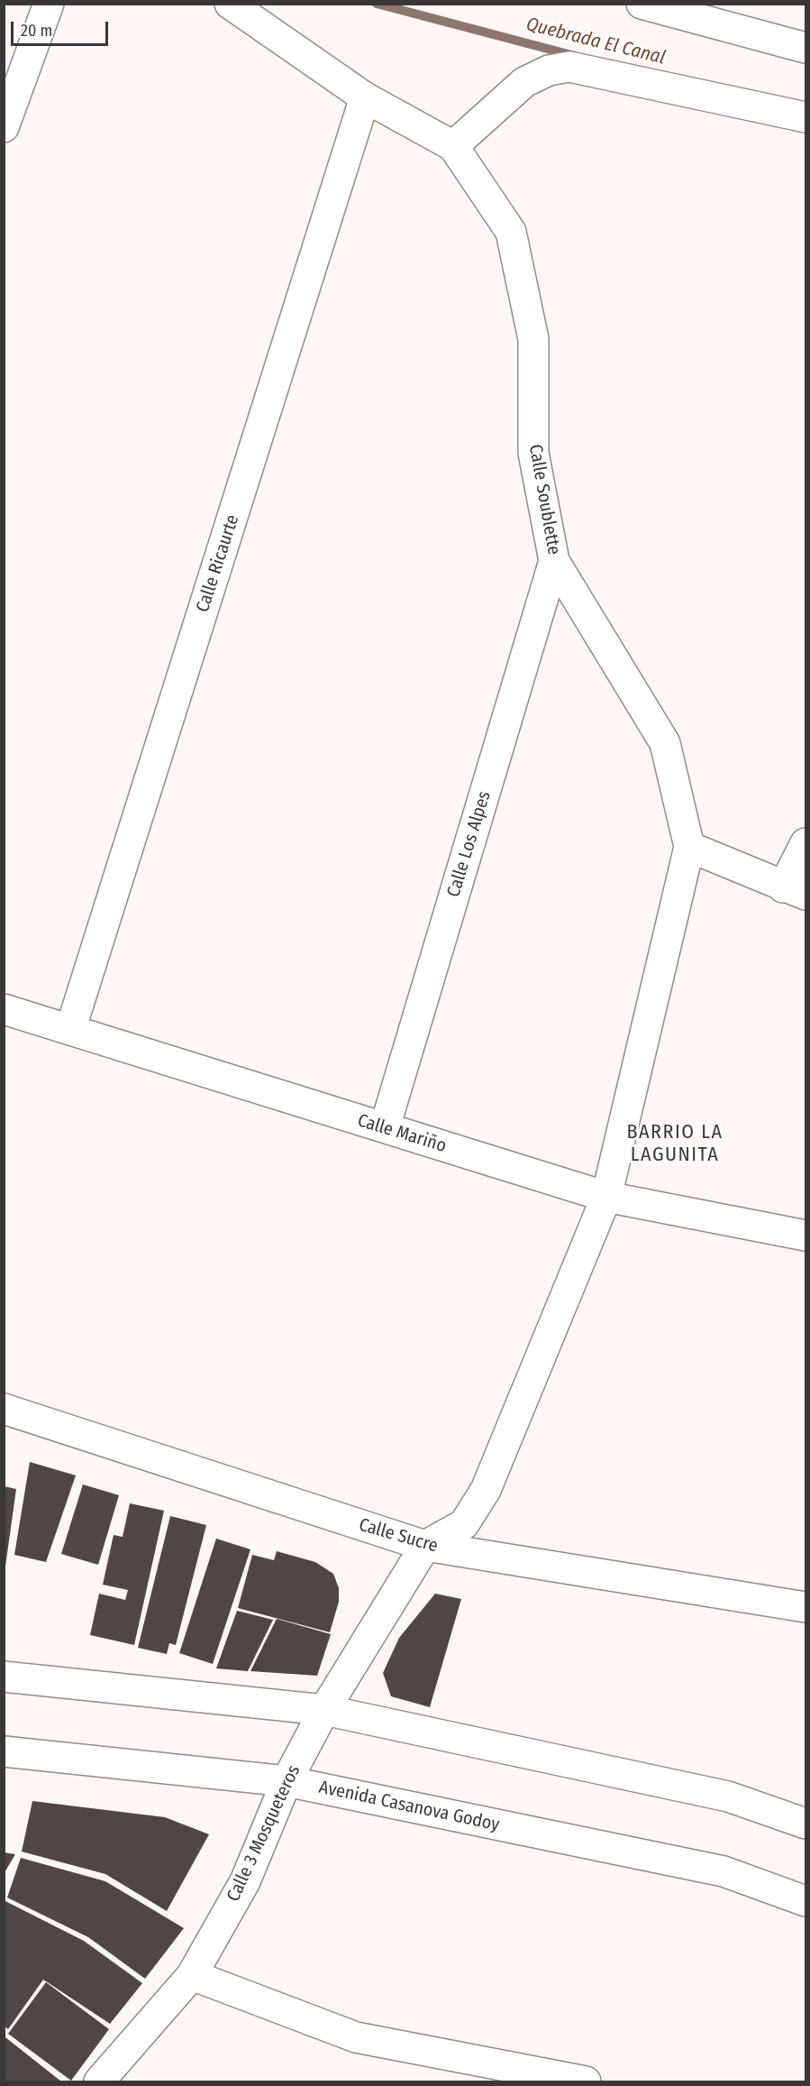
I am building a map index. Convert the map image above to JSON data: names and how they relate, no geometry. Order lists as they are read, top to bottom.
{
  "streets": {
    "street": [
      "Calle Soublette",
      "Calle Ricaurte",
      "Calle Los Alpes",
      "Calle Mariño",
      "Calle Sucre",
      "Avenida Casanova Godoy",
      "Calle 3 Mosqueteros"
    ]
  },
  "crossings": [
    ["Calle Soublette", "Calle Ricaurte"],
    ["Calle Soublette", "Calle Los Alpes"],
    ["Calle Ricaurte", "Calle Mariño"],
    ["Calle Los Alpes", "Calle Mariño"],
    ["Calle Sucre", "Calle 3 Mosqueteros"],
    ["Avenida Casanova Godoy", "Calle 3 Mosqueteros"]
  ],
  "districts": ["BARRIO LA LAGUNITA"],
  "water": ["Quebrada El Canal"],
  "scale_bar": "20 m"
}
